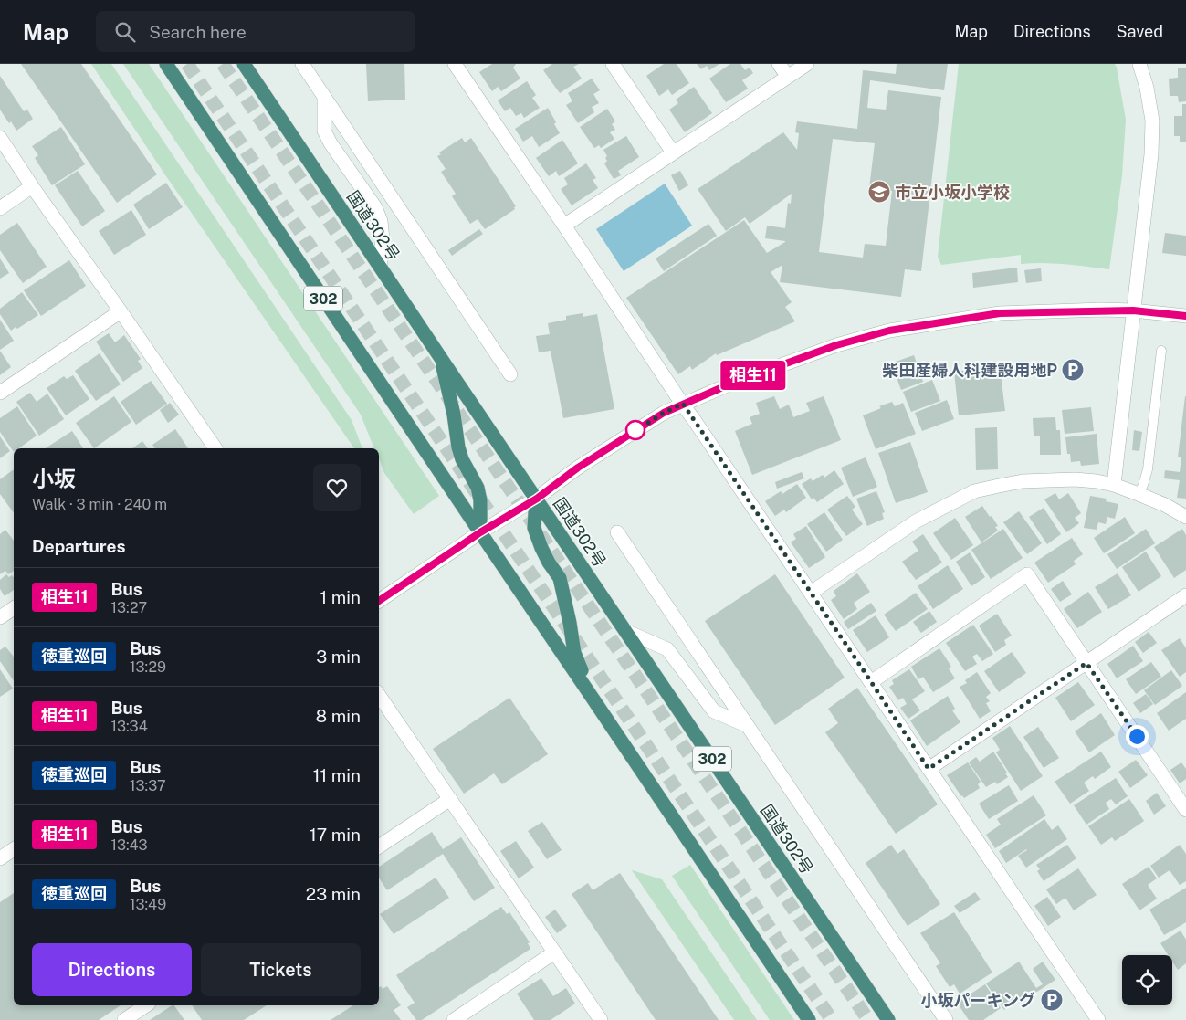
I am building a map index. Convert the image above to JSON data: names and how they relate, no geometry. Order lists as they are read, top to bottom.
{
  "streets": {
    "highway": ["国道302号", "302"]
  },
  "places": {
    "school or university": ["市立小坂小学校"],
    "parking": ["柴田産婦人科建設用地P", "小坂パーキング"]
  },
  "lines": ["bus line 相生11"],
  "page": {
    "header": "Map",
    "search": "Search here",
    "nav": ["Map", "Directions", "Saved"],
    "on_map": "相生11",
    "heading": [
      ["小坂", "Walk · 3 min · 240 m"],
      "Departures"
    ],
    "list": [
      {
        "mark": "相生11",
        "name": "Bus",
        "note": "13:27",
        "value": "1 min"
      },
      {
        "mark": "徳重巡回",
        "name": "Bus",
        "note": "13:29",
        "value": "3 min"
      },
      {
        "mark": "相生11",
        "name": "Bus",
        "note": "13:34",
        "value": "8 min"
      },
      {
        "mark": "徳重巡回",
        "name": "Bus",
        "note": "13:37",
        "value": "11 min"
      },
      {
        "mark": "相生11",
        "name": "Bus",
        "note": "13:43",
        "value": "17 min"
      },
      {
        "mark": "徳重巡回",
        "name": "Bus",
        "note": "13:49",
        "value": "23 min"
      }
    ],
    "buttons": ["Directions", "Tickets"]
  }
}
